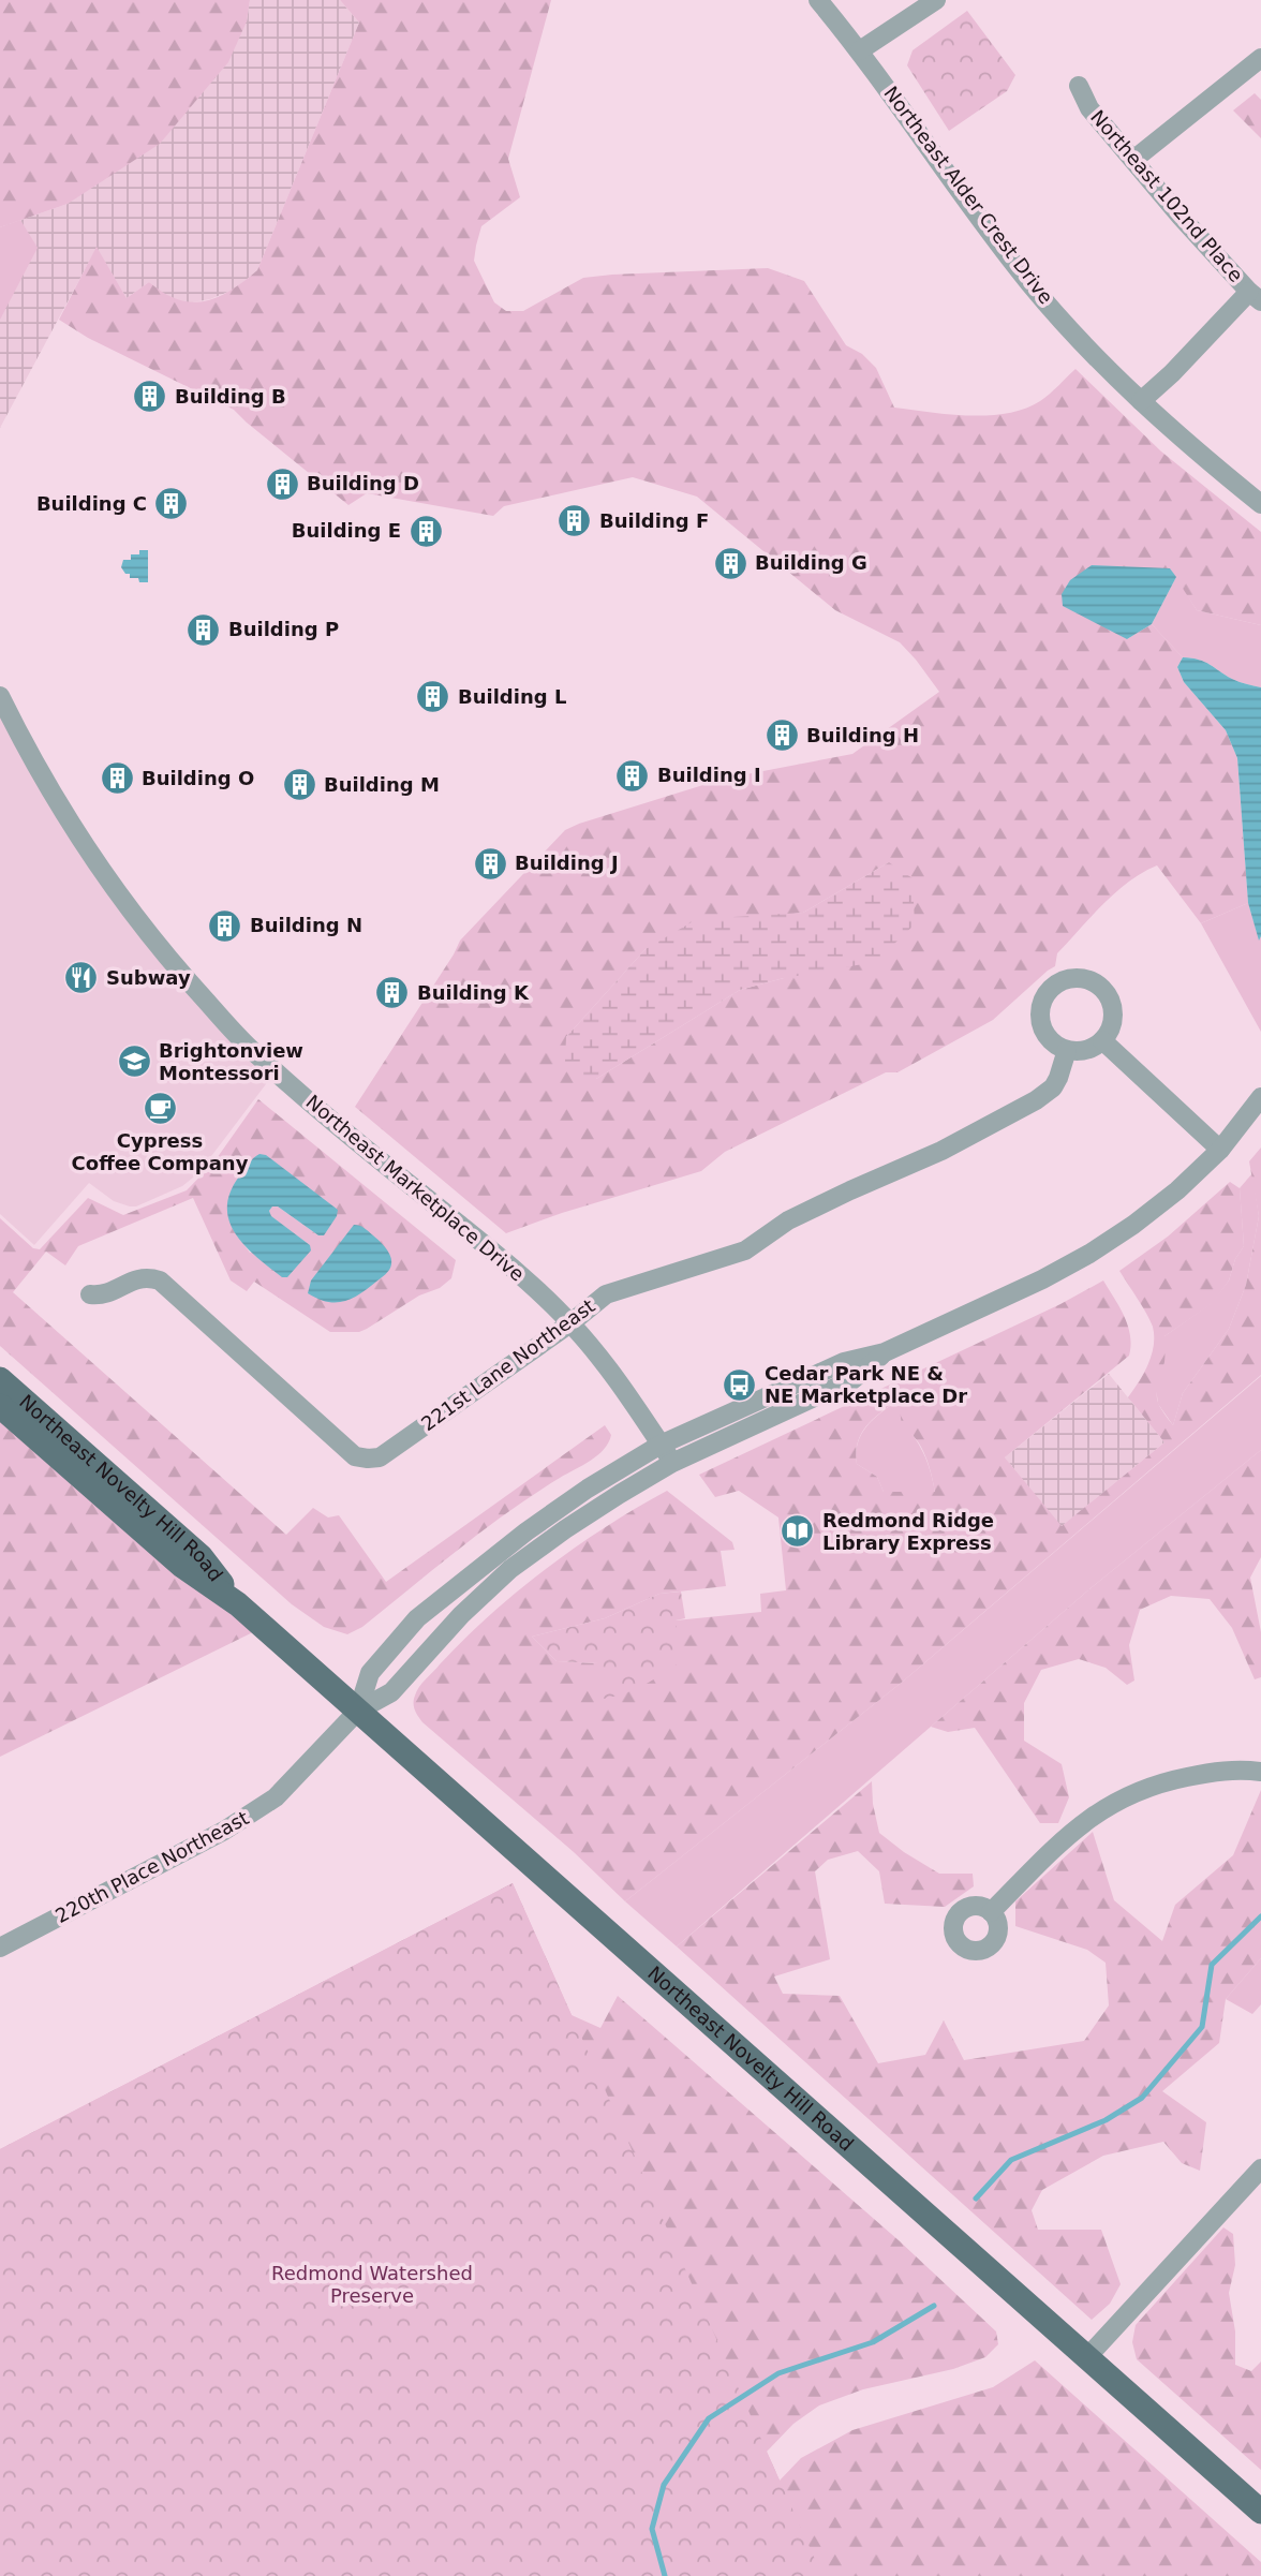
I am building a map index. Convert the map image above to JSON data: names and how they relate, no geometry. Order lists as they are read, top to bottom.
{
  "streets": {
    "main road": ["Northeast Novelty Hill Road"],
    "street": [
      "Northeast Alder Crest Drive",
      "Northeast 102nd Place",
      "Northeast Marketplace Drive",
      "221st Lane Northeast",
      "220th Place Northeast"
    ]
  },
  "crossings": [
    ["Northeast Marketplace Drive", "221st Lane Northeast"],
    ["Northeast Novelty Hill Road", "220th Place Northeast"]
  ],
  "parks": ["Redmond Watershed Preserve"],
  "places": {
    "building": [
      "Building B",
      "Building D",
      "Building C",
      "Building F",
      "Building E",
      "Building G",
      "Building P",
      "Building L",
      "Building H",
      "Building I",
      "Building O",
      "Building M",
      "Building J",
      "Building N",
      "Building K"
    ],
    "restaurant": ["Subway"],
    "school or university": ["Brightonview Montessori"],
    "cafe": ["Cypress Coffee Company"],
    "bus stop": ["Cedar Park NE & NE Marketplace Dr"],
    "library": ["Redmond Ridge Library Express"]
  }
}
